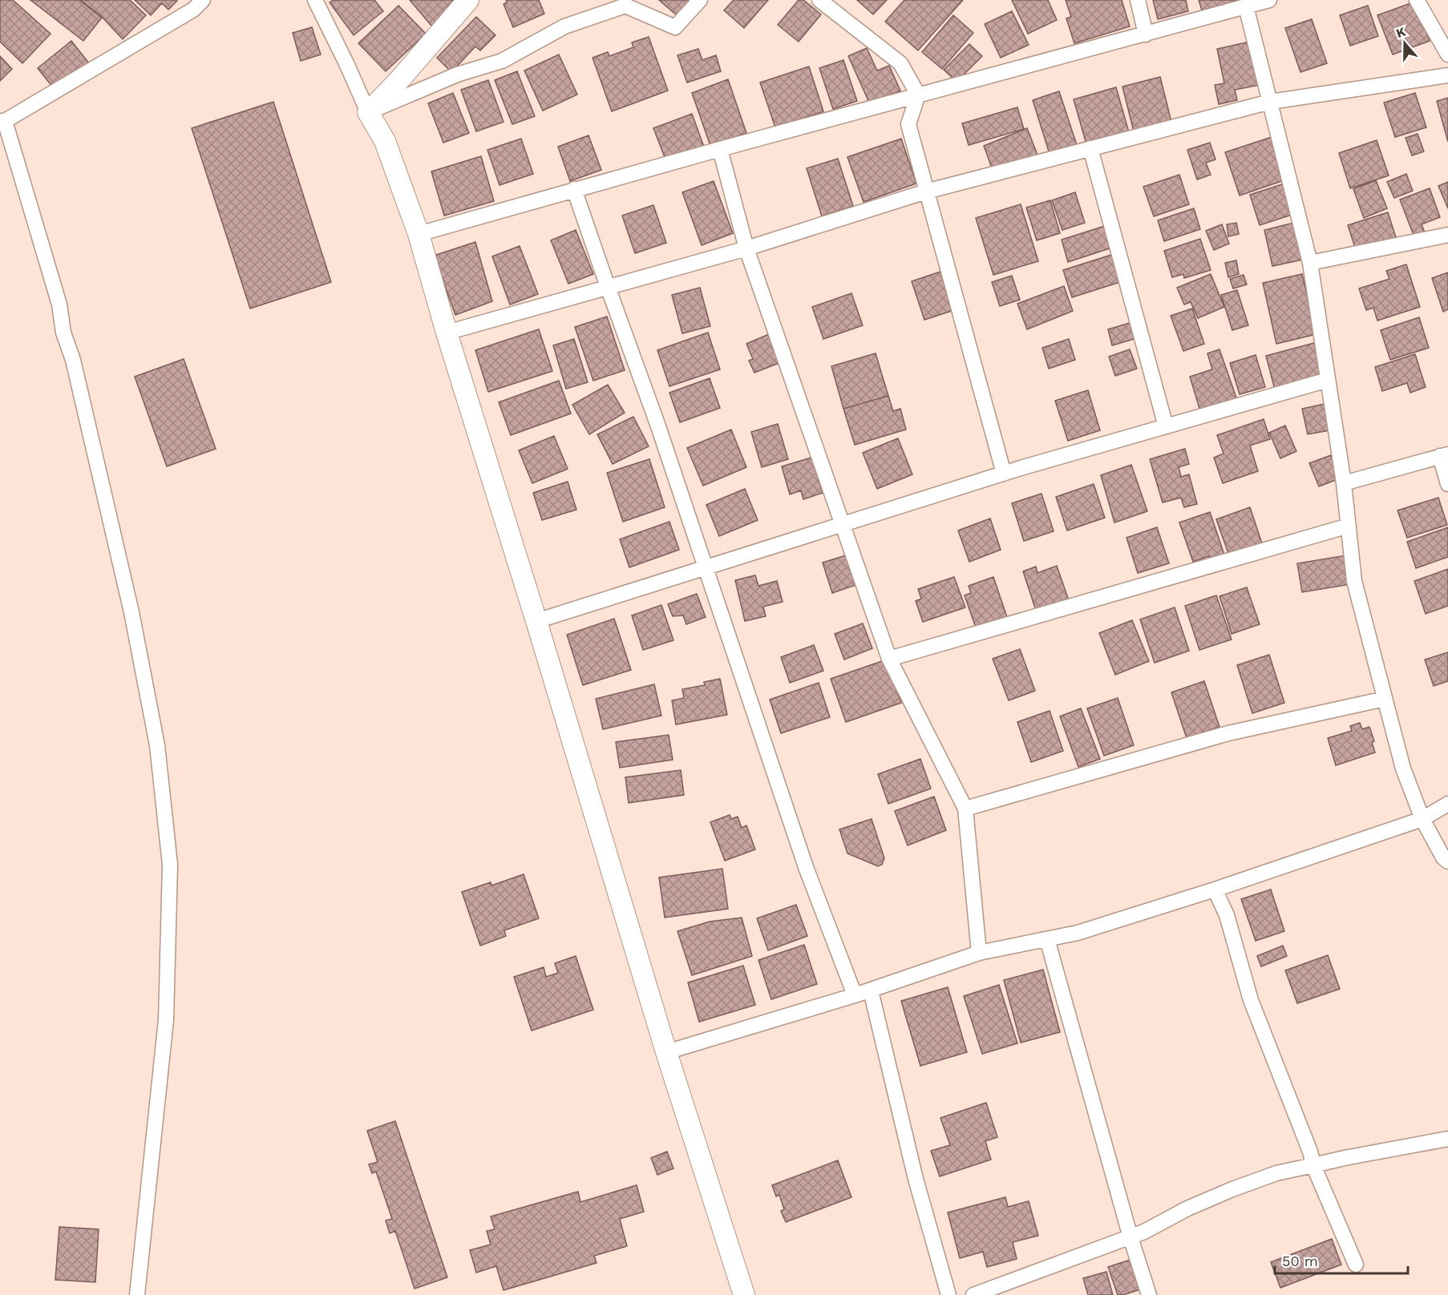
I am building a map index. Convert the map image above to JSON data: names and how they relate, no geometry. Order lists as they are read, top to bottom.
{
  "scale_bar": "50 m",
  "north": "top"
}
